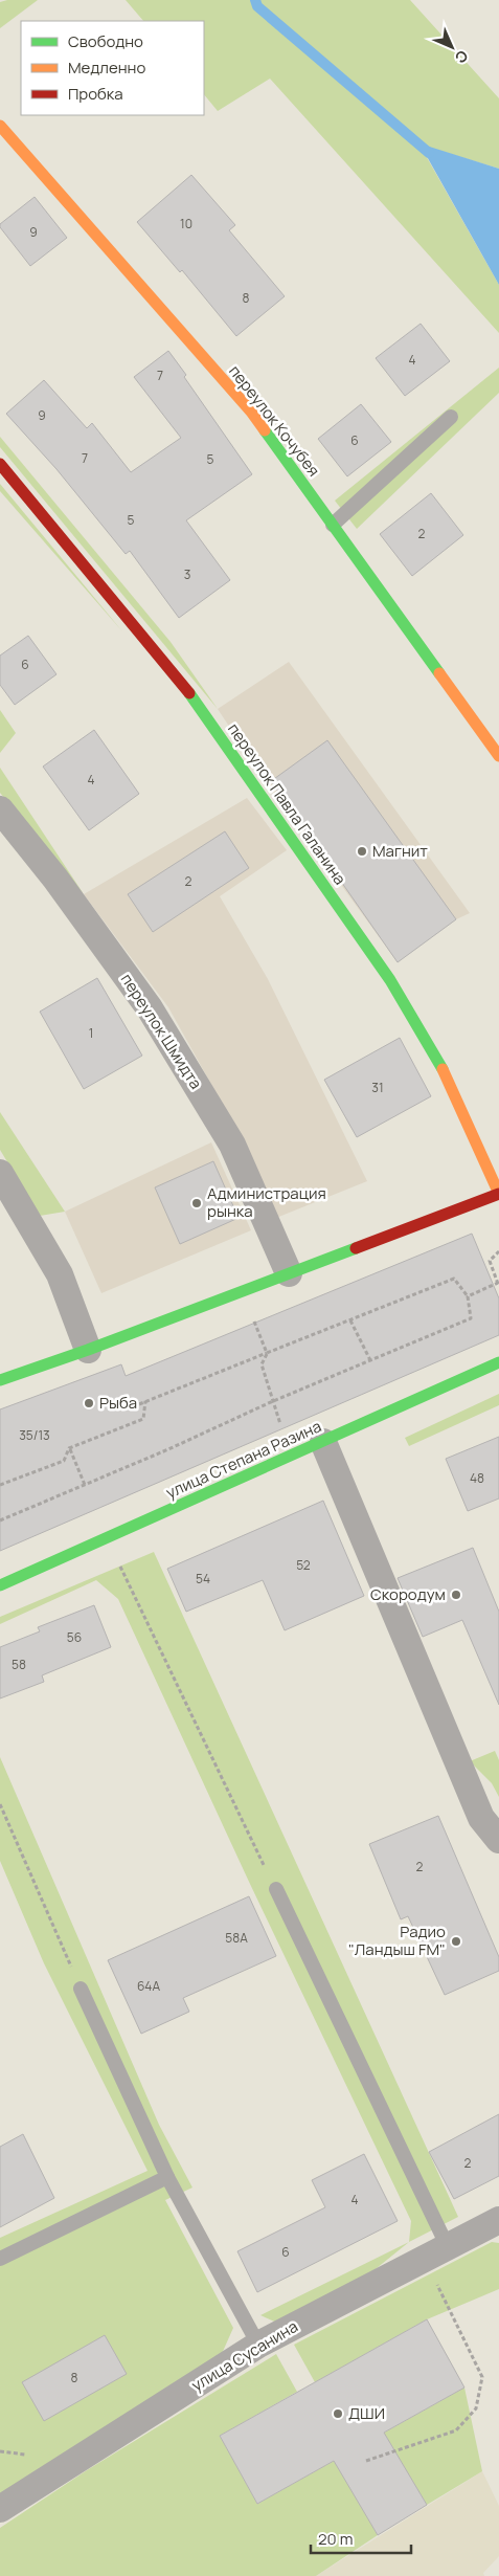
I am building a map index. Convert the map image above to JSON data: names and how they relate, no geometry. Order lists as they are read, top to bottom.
{
  "streets": {
    "street": [
      "переулок Кочубея",
      "переулок Павла Галанина",
      "переулок Шмидта",
      "улица Степана Разина",
      "улица Сусанина"
    ]
  },
  "places": [
    "Магнит",
    "Администрация рынка",
    "Рыба",
    "Скородум",
    "Радио \"Ландыш FM\"",
    "ДШИ"
  ],
  "house_numbers": [
    "10",
    "9",
    "8",
    "4",
    "7",
    "9",
    "6",
    "7",
    "5",
    "5",
    "2",
    "3",
    "6",
    "4",
    "2",
    "1",
    "31",
    "35/13",
    "48",
    "52",
    "54",
    "56",
    "58",
    "2",
    "58А",
    "64А",
    "2",
    "4",
    "6",
    "8"
  ],
  "legend": ["Свободно", "Медленно", "Пробка"],
  "scale_bar": "20 m",
  "north": "bottom right"
}
